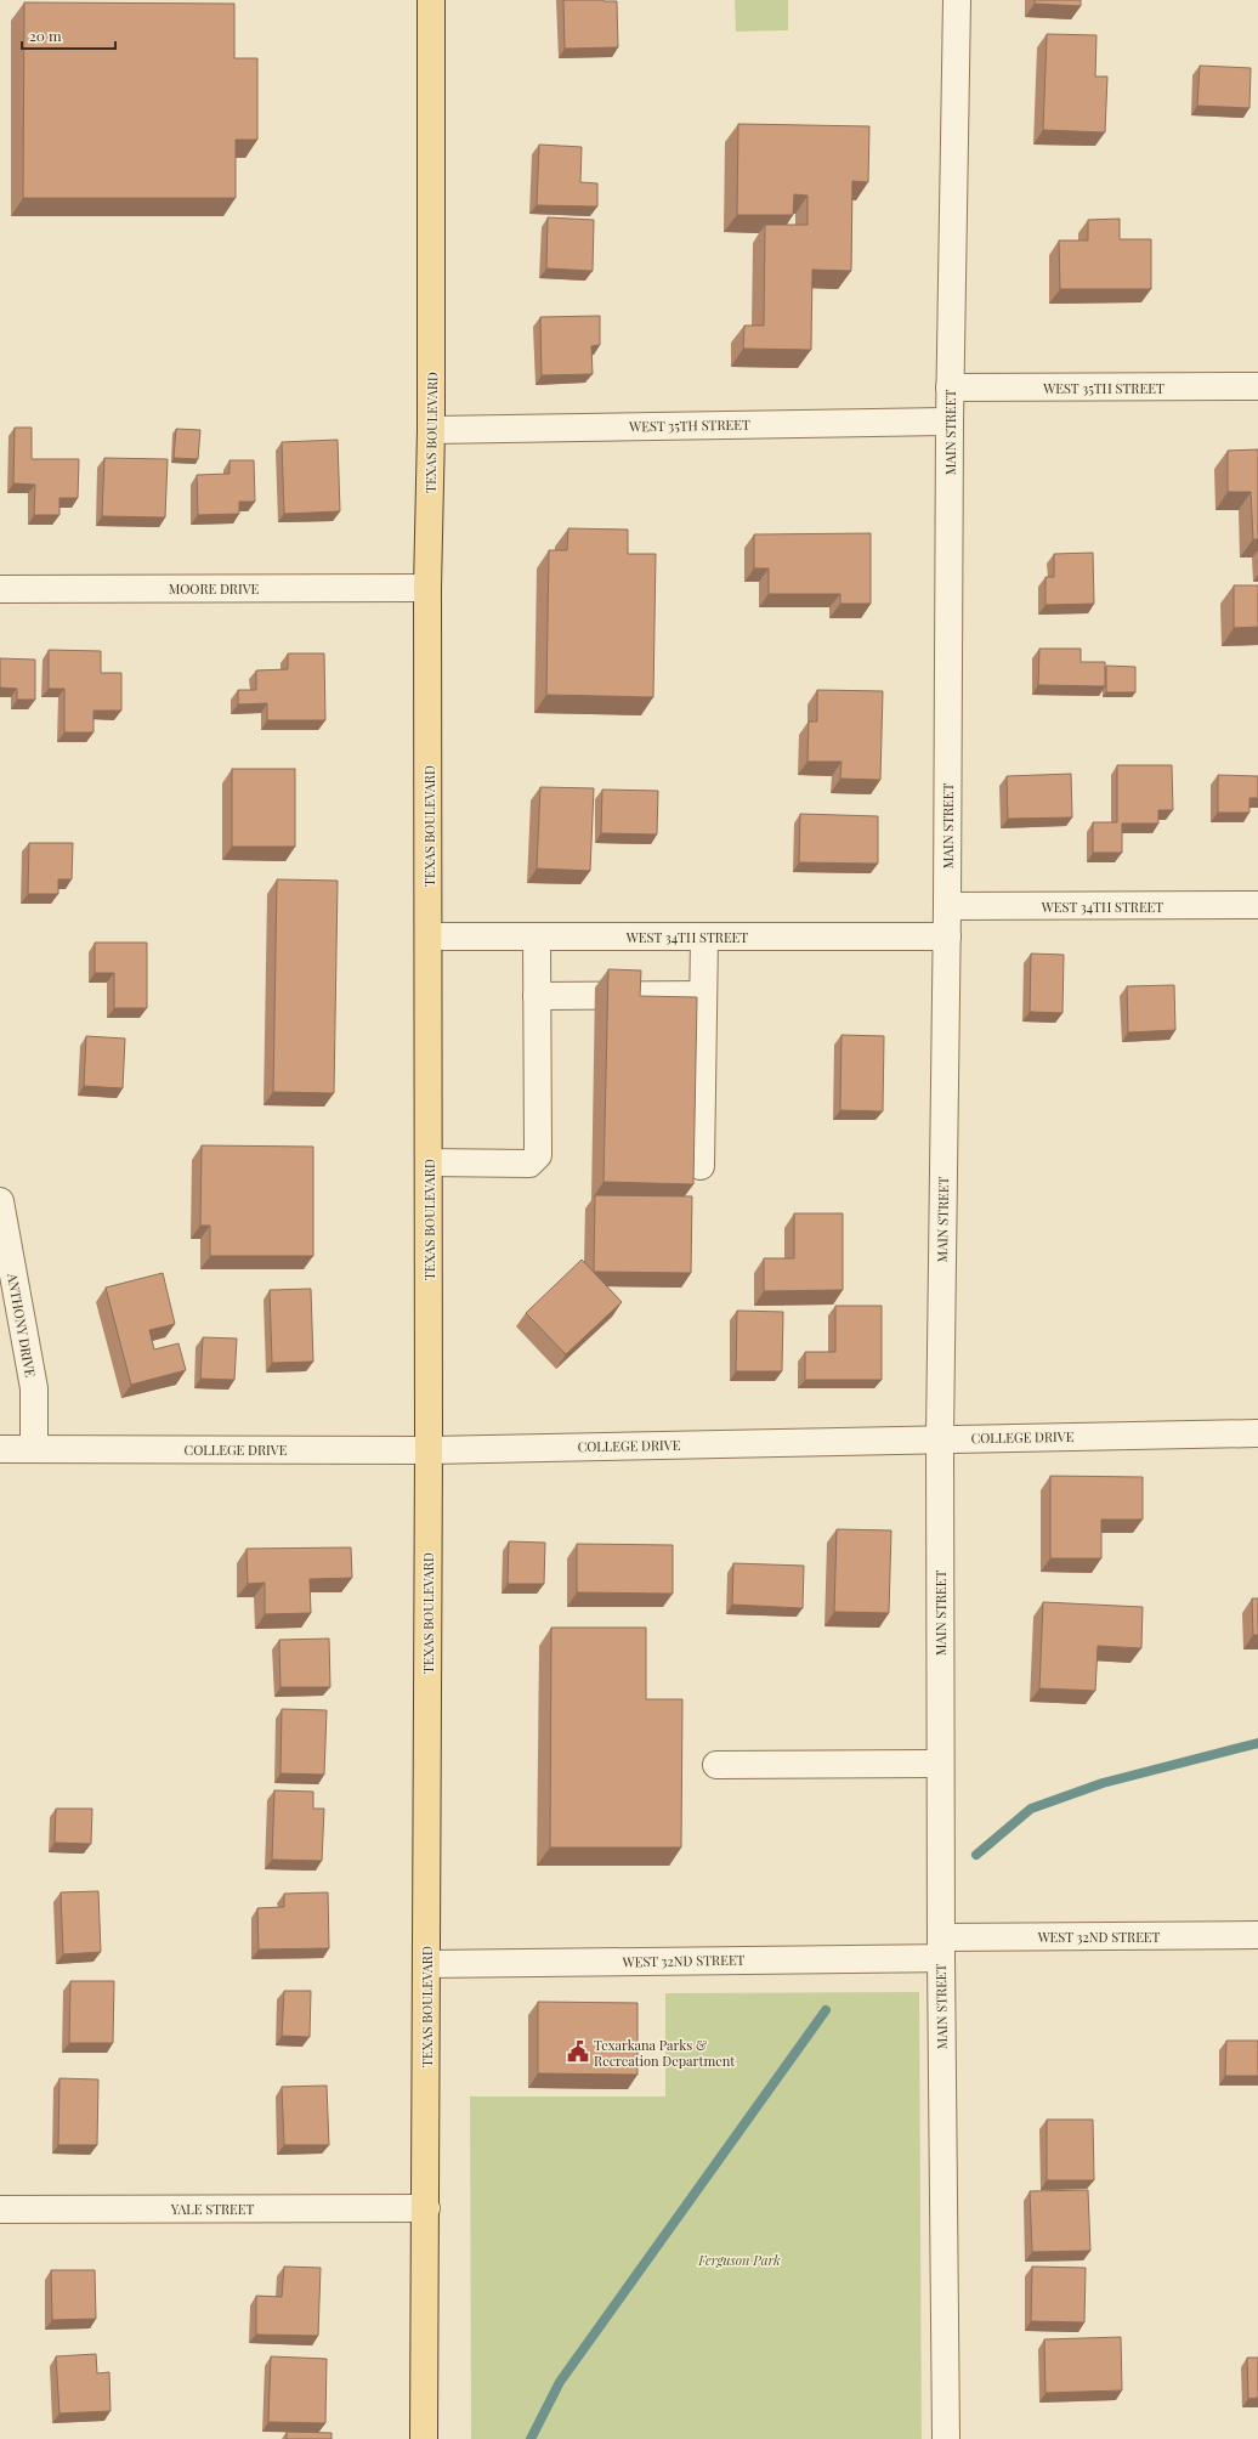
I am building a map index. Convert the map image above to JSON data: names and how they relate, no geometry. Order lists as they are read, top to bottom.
{
  "streets": {
    "main road": ["TEXAS BOULEVARD"],
    "street": [
      "WEST 35TH STREET",
      "MAIN STREET",
      "MOORE DRIVE",
      "WEST 34TH STREET",
      "ANTHONY DRIVE",
      "COLLEGE DRIVE",
      "WEST 32ND STREET",
      "YALE STREET"
    ]
  },
  "crossings": [
    ["WEST 35TH STREET", "TEXAS BOULEVARD"],
    ["WEST 35TH STREET", "MAIN STREET"],
    ["TEXAS BOULEVARD", "MOORE DRIVE"],
    ["TEXAS BOULEVARD", "WEST 34TH STREET"],
    ["TEXAS BOULEVARD", "COLLEGE DRIVE"],
    ["TEXAS BOULEVARD", "WEST 32ND STREET"],
    ["TEXAS BOULEVARD", "YALE STREET"],
    ["MAIN STREET", "WEST 34TH STREET"],
    ["MAIN STREET", "COLLEGE DRIVE"],
    ["MAIN STREET", "WEST 32ND STREET"],
    ["ANTHONY DRIVE", "COLLEGE DRIVE"]
  ],
  "parks": ["Ferguson Park"],
  "places": {
    "public building": ["Texarkana Parks & Recreation Department"]
  },
  "scale_bar": "20 m"
}
